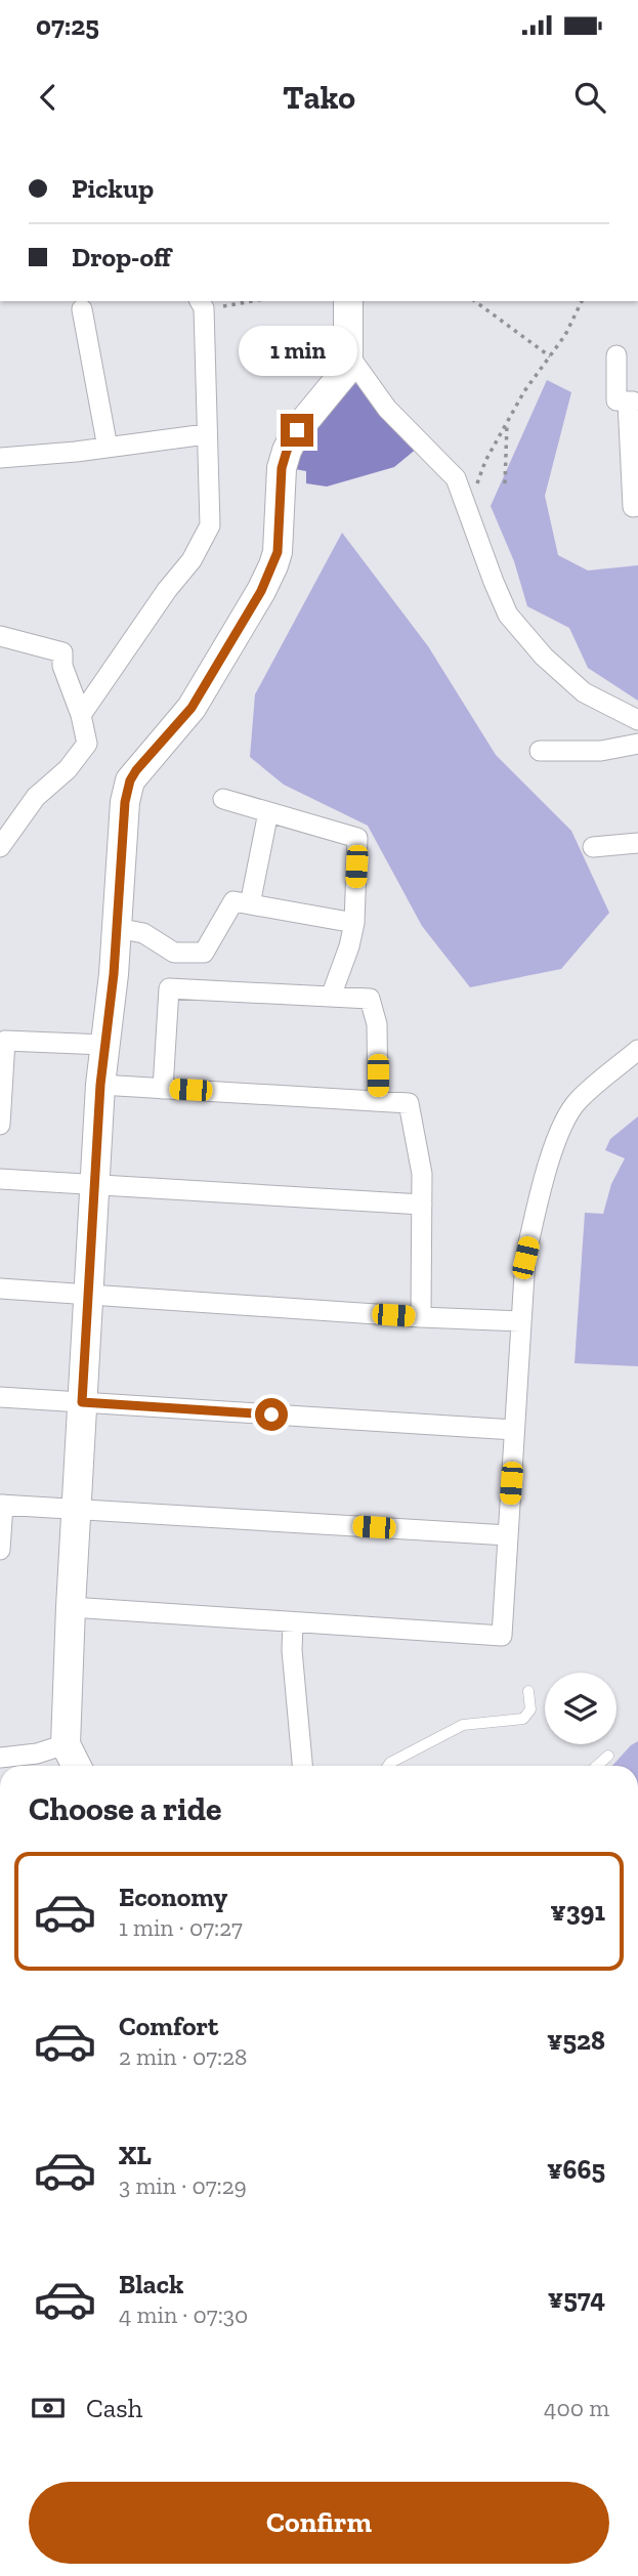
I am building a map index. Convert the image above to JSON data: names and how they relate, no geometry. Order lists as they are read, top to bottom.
{
  "page": {
    "status": "07:25",
    "header": "Tako",
    "banner": ["Pickup", "Drop-off"],
    "bubble": "1 min",
    "heading": "Choose a ride",
    "list": [
      {
        "name": "Economy",
        "note": "1 min · 07:27",
        "value": "¥391"
      },
      {
        "name": "Comfort",
        "note": "2 min · 07:28",
        "value": "¥528"
      },
      {
        "name": "XL",
        "note": "3 min · 07:29",
        "value": "¥665"
      },
      {
        "name": "Black",
        "note": "4 min · 07:30",
        "value": "¥574"
      }
    ],
    "pay": ["Cash", "400 m"],
    "buttons": "Confirm"
  }
}
